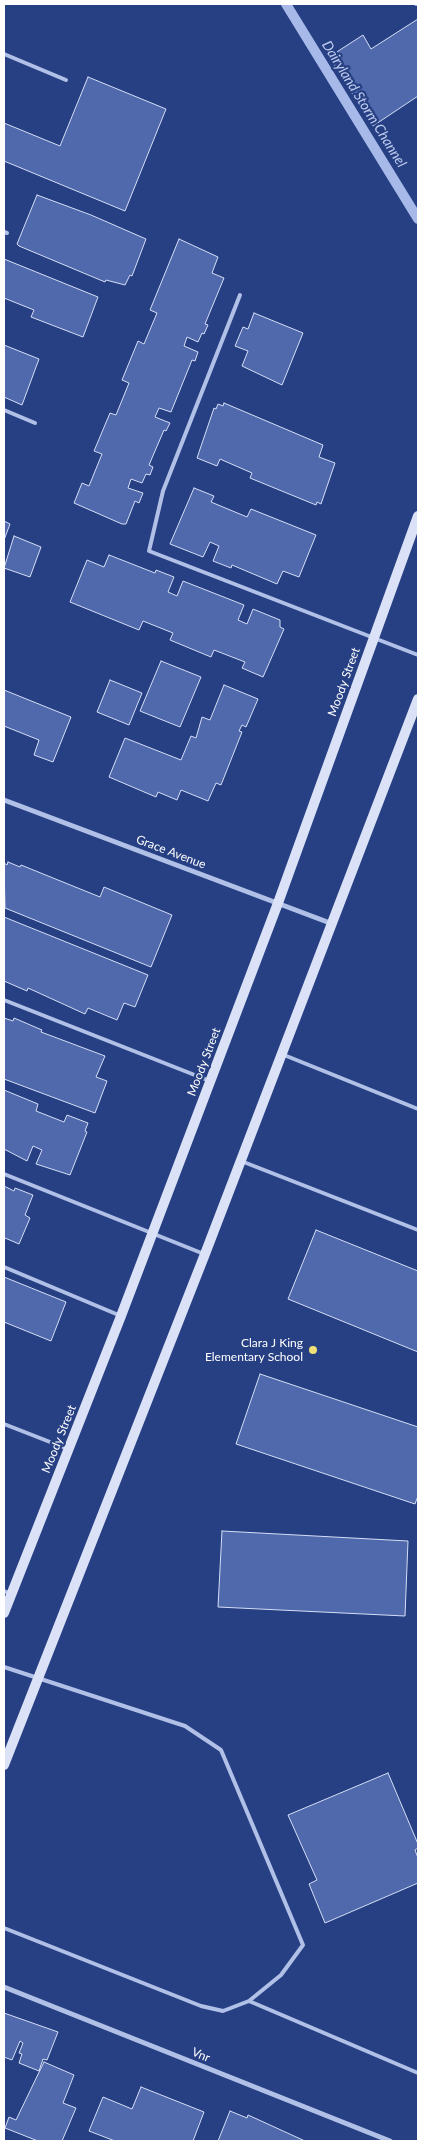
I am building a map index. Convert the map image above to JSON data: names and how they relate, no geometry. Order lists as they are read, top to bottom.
{
  "streets": {
    "main road": ["Moody Street"],
    "street": ["Grace Avenue", "Vnr"]
  },
  "crossings": [
    ["Moody Street", "Grace Avenue"]
  ],
  "water": ["Dairyland Storm Channel"],
  "places": ["Clara J King Elementary School"]
}
